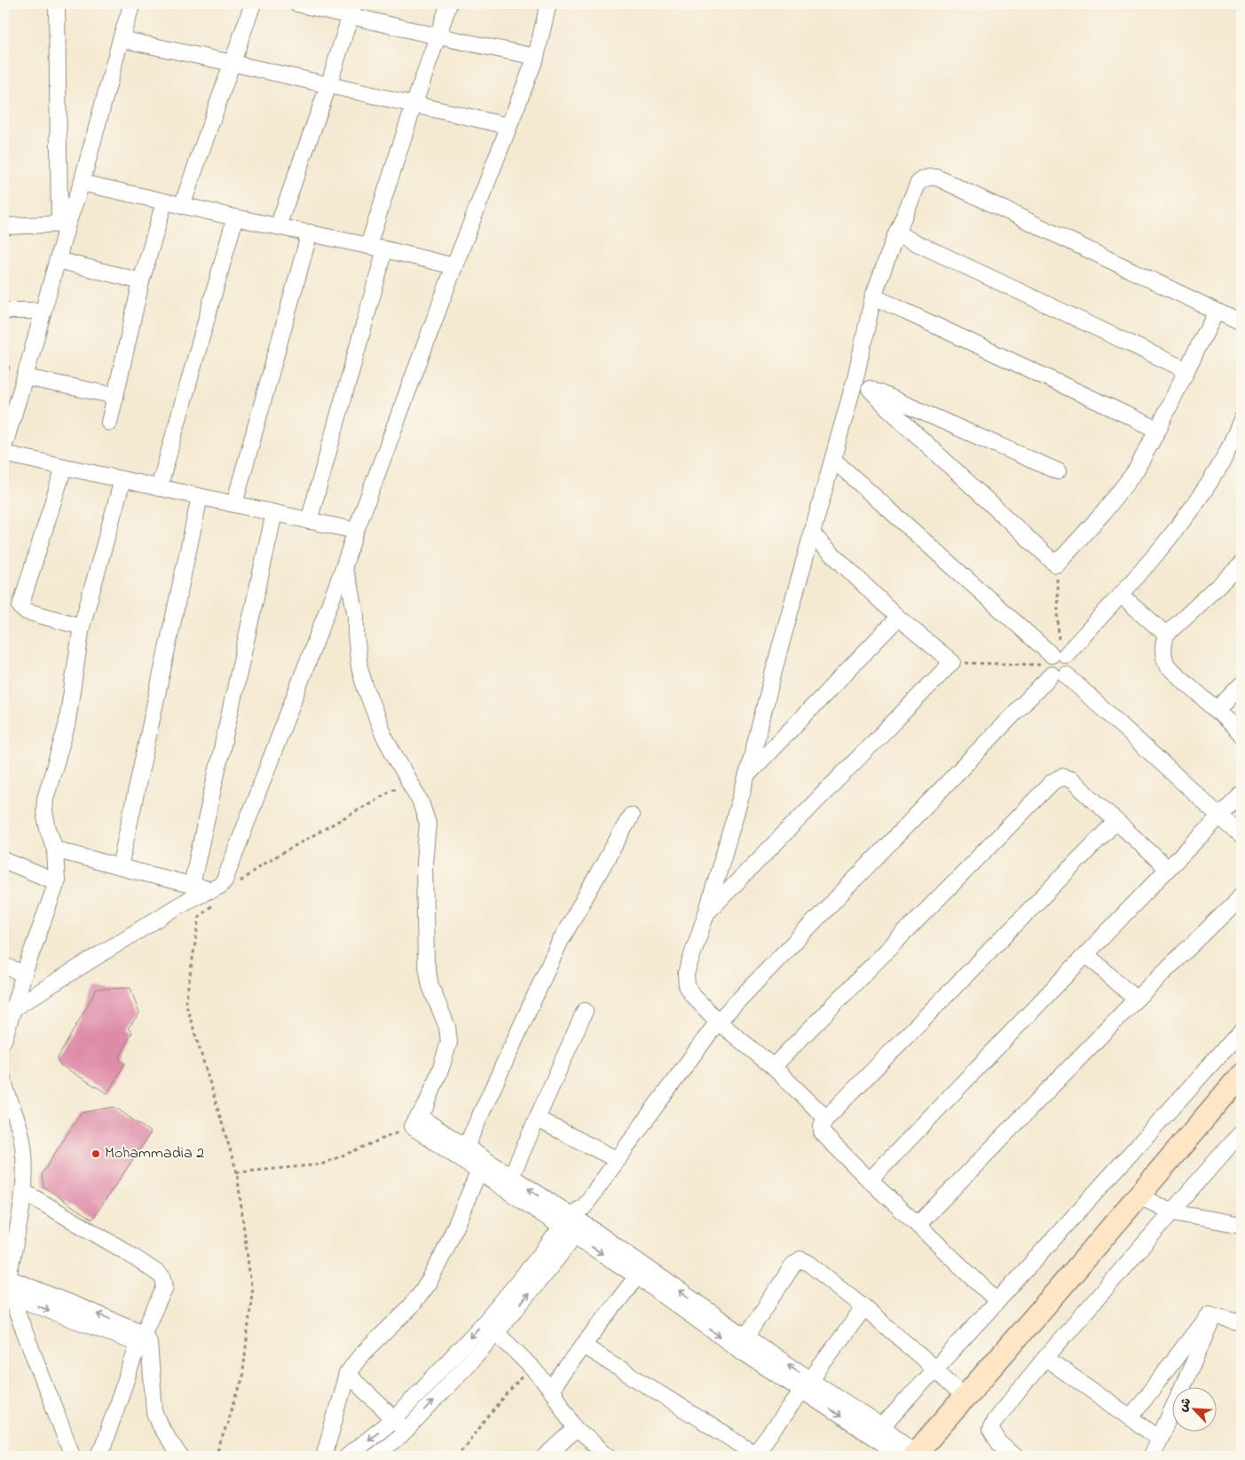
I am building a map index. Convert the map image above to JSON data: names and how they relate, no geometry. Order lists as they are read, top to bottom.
{
  "places": ["Mohammadia 2"],
  "north": "top left"
}
